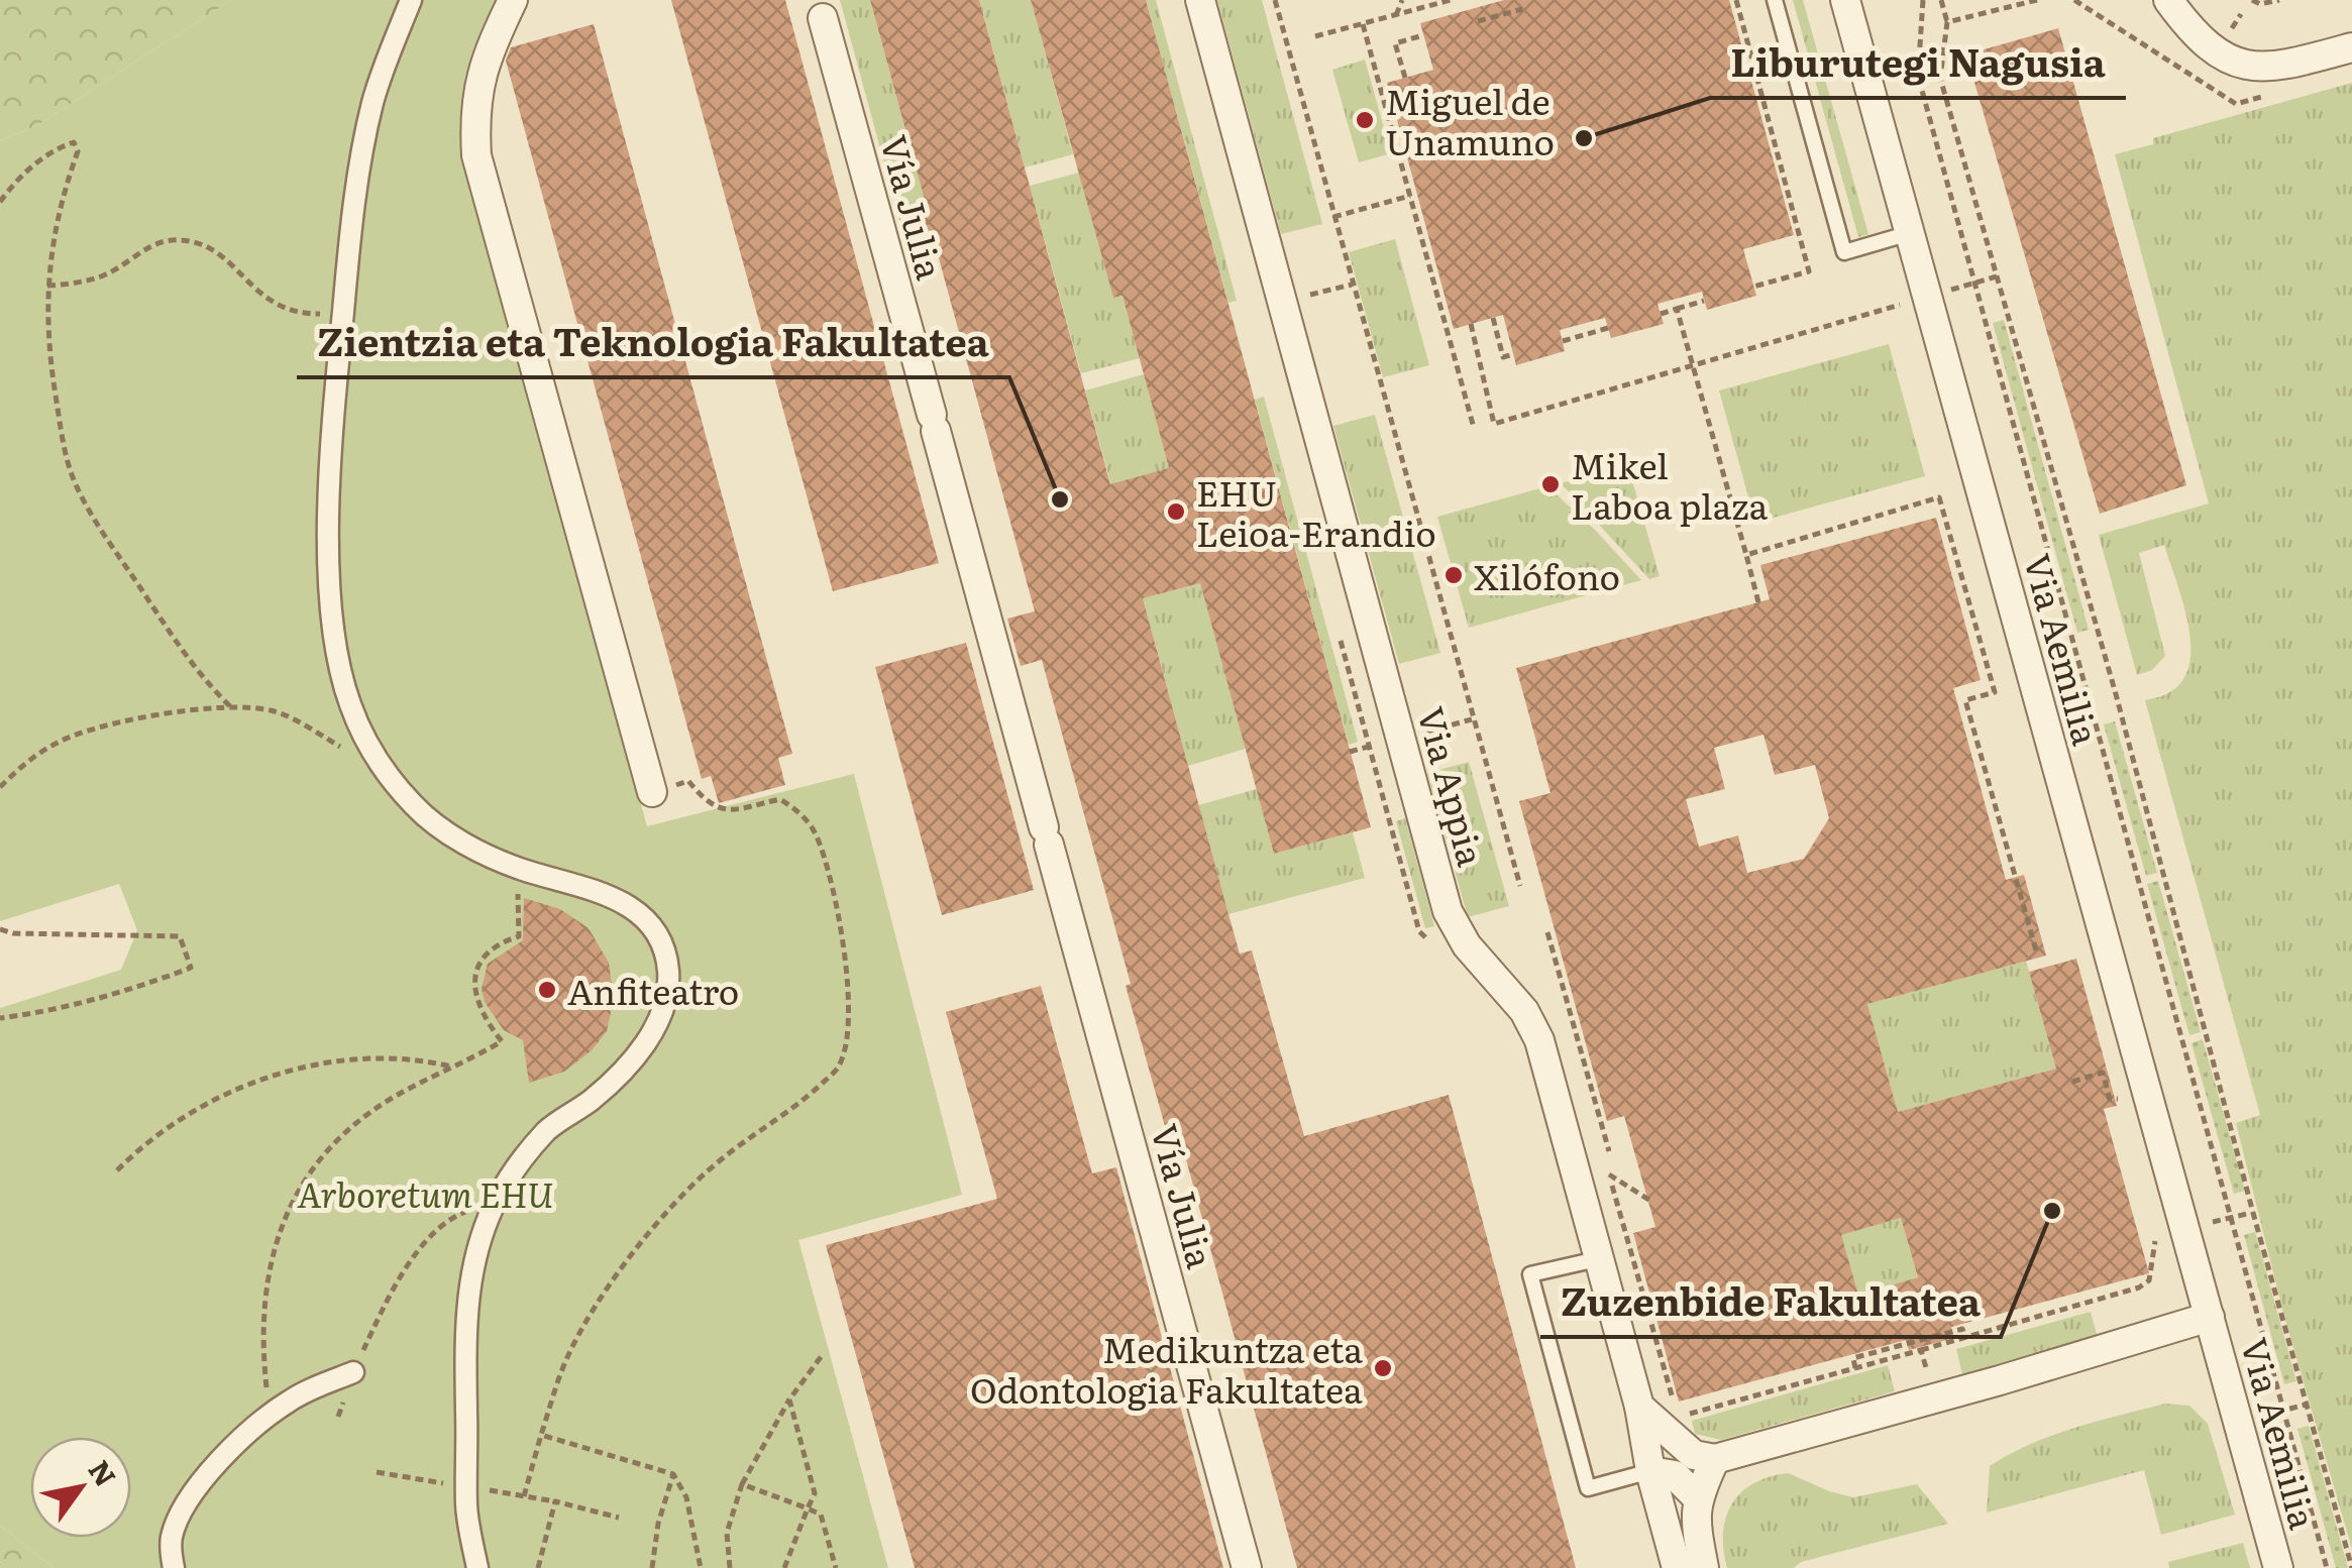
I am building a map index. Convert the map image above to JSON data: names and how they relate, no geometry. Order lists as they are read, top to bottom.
{
  "streets": {
    "street": ["Vía Julia", "Via Aemilia", "Via Appia"]
  },
  "parks": ["Arboretum EHU"],
  "places": [
    "Miguel de Unamuno",
    "Liburutegi Nagusia",
    "Mikel Laboa plaza",
    "Zientzia eta Teknologia Fakultatea",
    "EHU Leioa-Erandio",
    "Xilófono",
    "Anfiteatro",
    "Zuzenbide Fakultatea",
    "Medikuntza eta Odontologia Fakultatea"
  ],
  "north": "top right"
}
